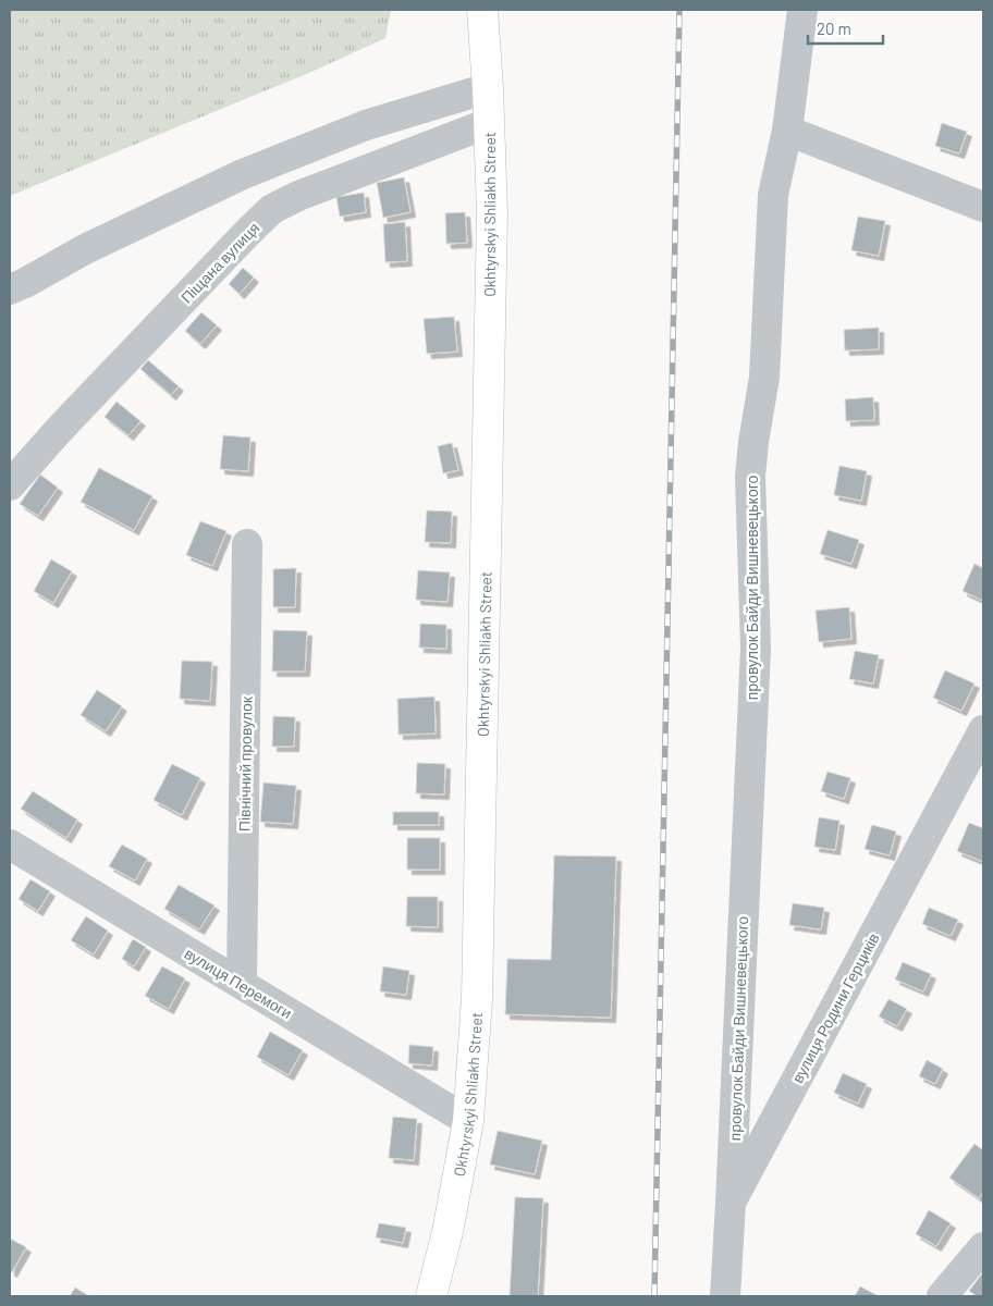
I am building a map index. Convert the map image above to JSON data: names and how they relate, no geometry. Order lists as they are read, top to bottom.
{
  "streets": {
    "main road": ["Okhtyrskyi Shliakh Street"],
    "street": [
      "Піщана вулиця",
      "провулок Байди Вишневецького",
      "Північний провулок",
      "вулиця Перемоги",
      "вулиця Родини Герциків"
    ]
  },
  "crossings": [
    ["Okhtyrskyi Shliakh Street", "Піщана вулиця"],
    ["Okhtyrskyi Shliakh Street", "вулиця Перемоги"],
    ["провулок Байди Вишневецького", "вулиця Родини Герциків"],
    ["Північний провулок", "вулиця Перемоги"]
  ],
  "scale_bar": "20 m"
}
